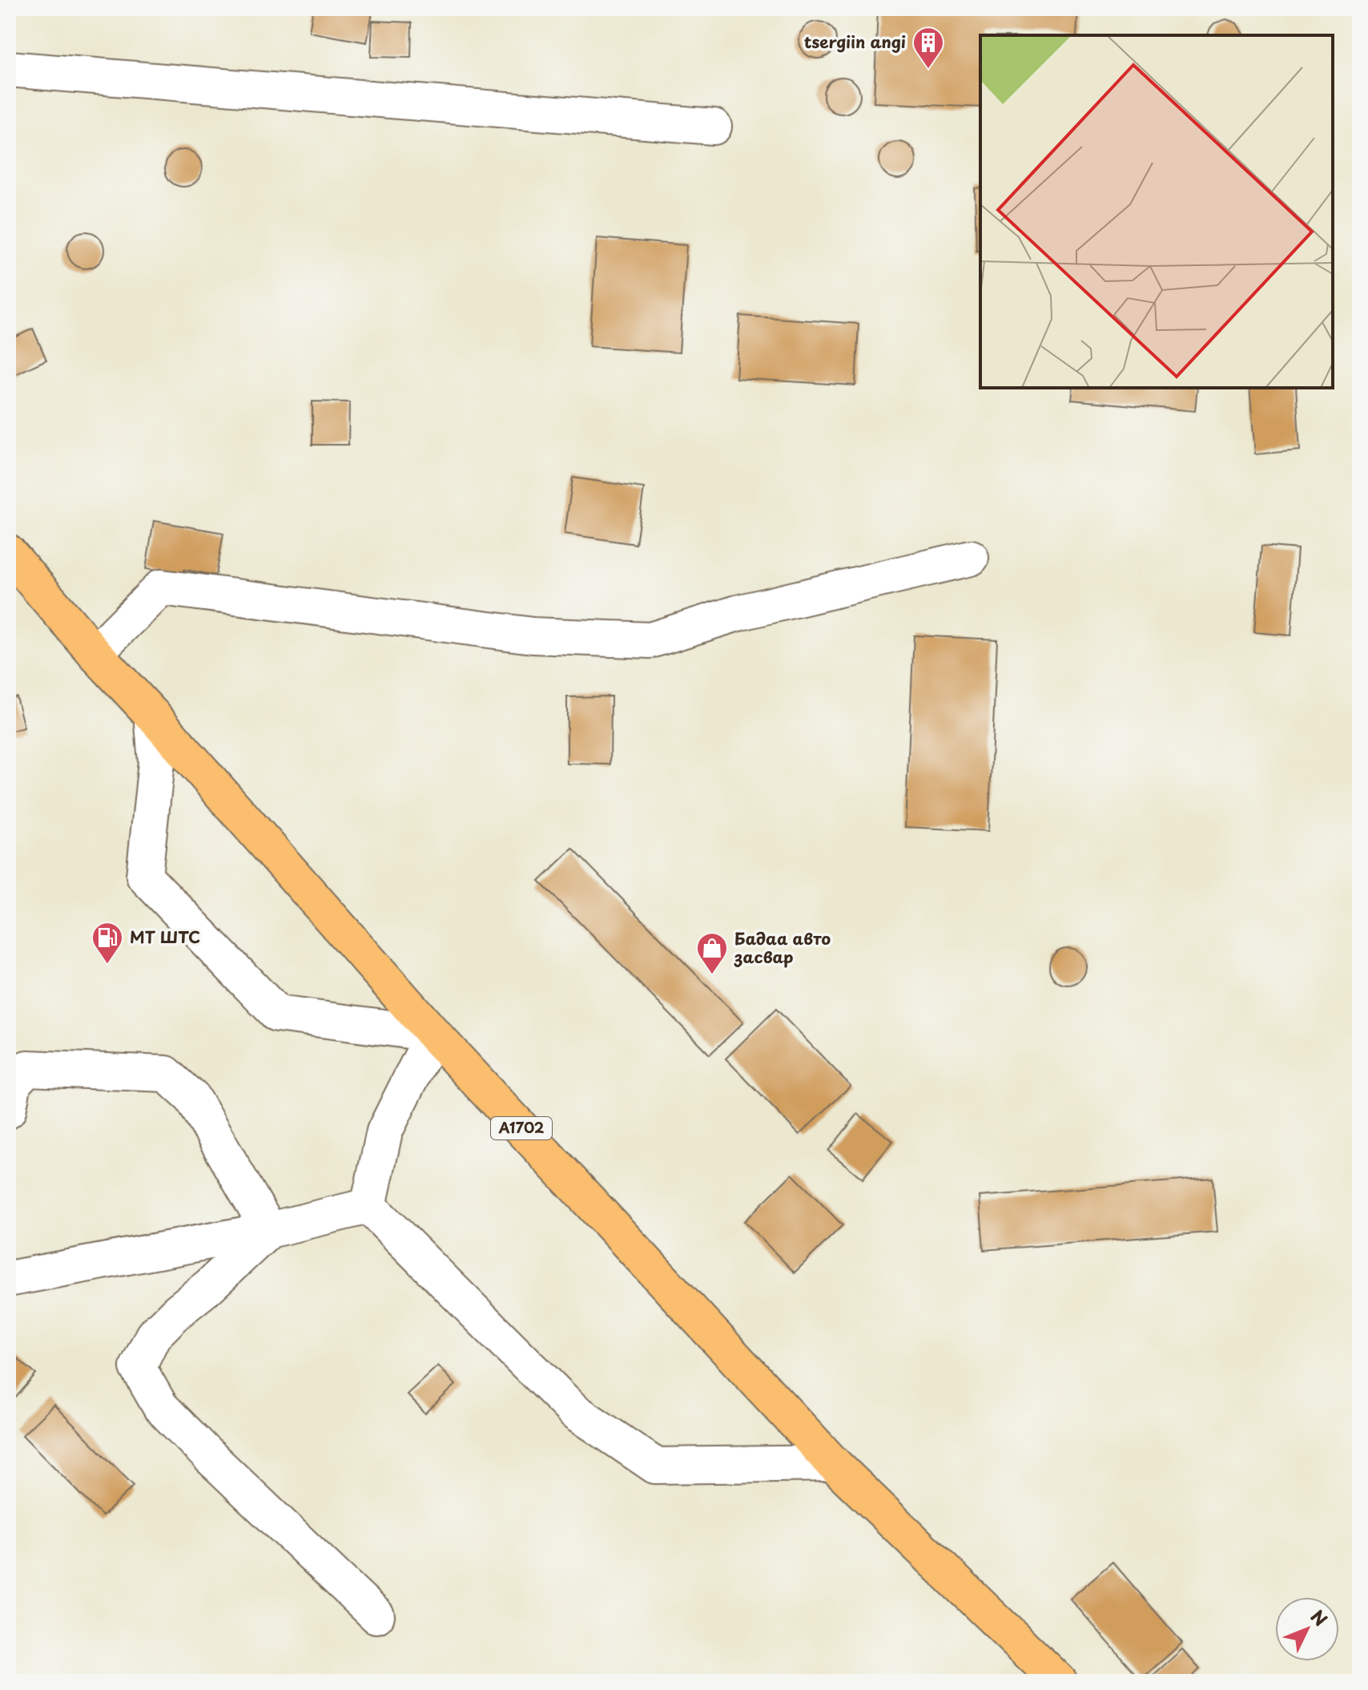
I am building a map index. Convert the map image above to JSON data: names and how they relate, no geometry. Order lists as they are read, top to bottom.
{
  "streets": {
    "highway": ["A1702"]
  },
  "places": {
    "building": ["tsergiin angi"],
    "fuel station": ["МТ ШТС"],
    "shop": ["Бадаа авто засвар"]
  },
  "north": "top right"
}
